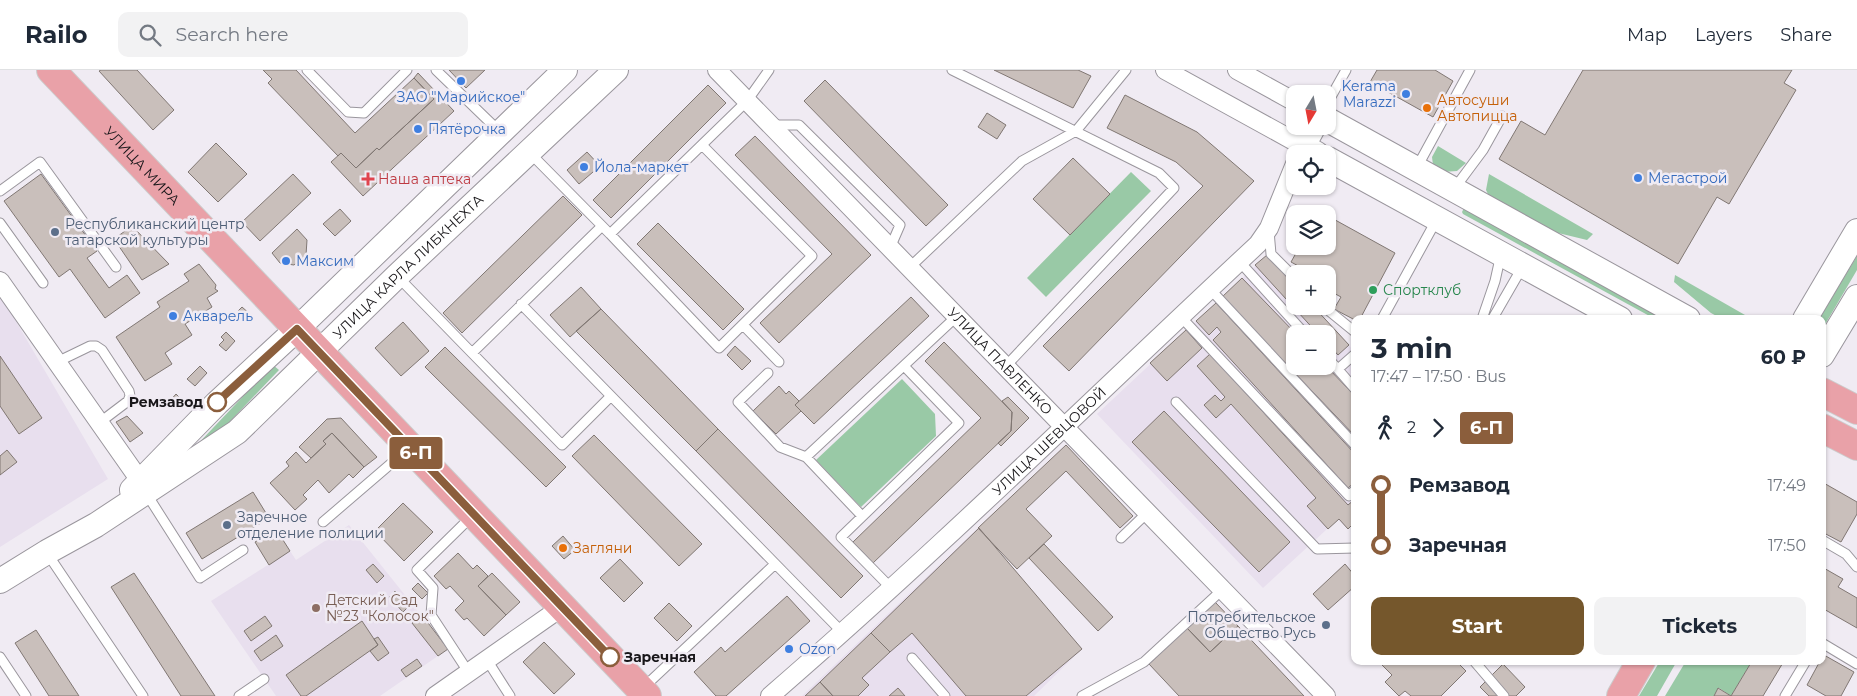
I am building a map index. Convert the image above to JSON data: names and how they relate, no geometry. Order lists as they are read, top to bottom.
{
  "streets": {
    "main road": ["УЛИЦА МИРА", "УЛИЦА КАРЛА ЛИБКНЕХТА"],
    "street": ["УЛИЦА ПАВЛЕНКО", "УЛИЦА ШЕВЦОВОЙ"]
  },
  "crossings": [
    ["УЛИЦА МИРА", "УЛИЦА КАРЛА ЛИБКНЕХТА"],
    ["УЛИЦА ПАВЛЕНКО", "УЛИЦА ШЕВЦОВОЙ"]
  ],
  "places": {
    "other": [
      "ЗАО \"Марийское\"",
      "Kerama Marazzi",
      "Автосуши Автопицца",
      "Пятёрочка",
      "Йола-маркет",
      "Мегастрой",
      "Республиканский центр татарской культуры",
      "Максим",
      "Спортклуб",
      "Акварель",
      "Ремзавод",
      "Заречное отделение полиции",
      "Загляни",
      "Детский Сад №23 \"Колосок\"",
      "Потребительское Общество Русь",
      "Ozon",
      "Заречная"
    ],
    "health": ["Наша аптека"]
  },
  "lines": ["bus line 6-П"],
  "north": "bottom",
  "page": {
    "header": "Railo",
    "search": "Search here",
    "nav": ["Map", "Layers", "Share"],
    "on_map": "6-П",
    "map_buttons": ["+", "−"],
    "heading": ["3 min", "17:47 – 17:50 · Bus", "60 ₽"],
    "legs": ["2", "6-П"],
    "list": [
      {
        "name": "Ремзавод",
        "value": "17:49"
      },
      {
        "name": "Заречная",
        "value": "17:50"
      }
    ],
    "buttons": ["Start", "Tickets"]
  }
}
